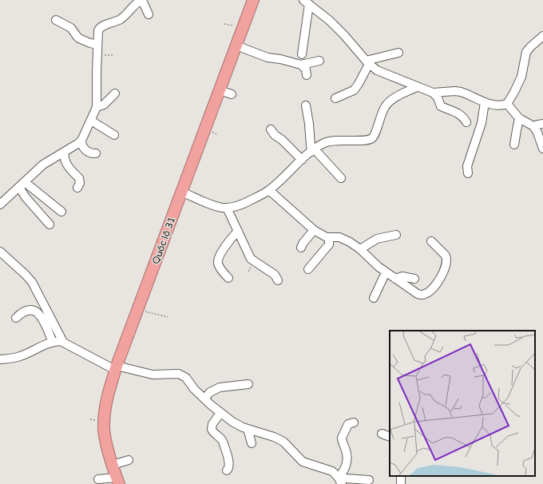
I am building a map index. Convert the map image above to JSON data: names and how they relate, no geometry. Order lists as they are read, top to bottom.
{
  "streets": {
    "highway": ["Quốc lộ 31"]
  }
}
